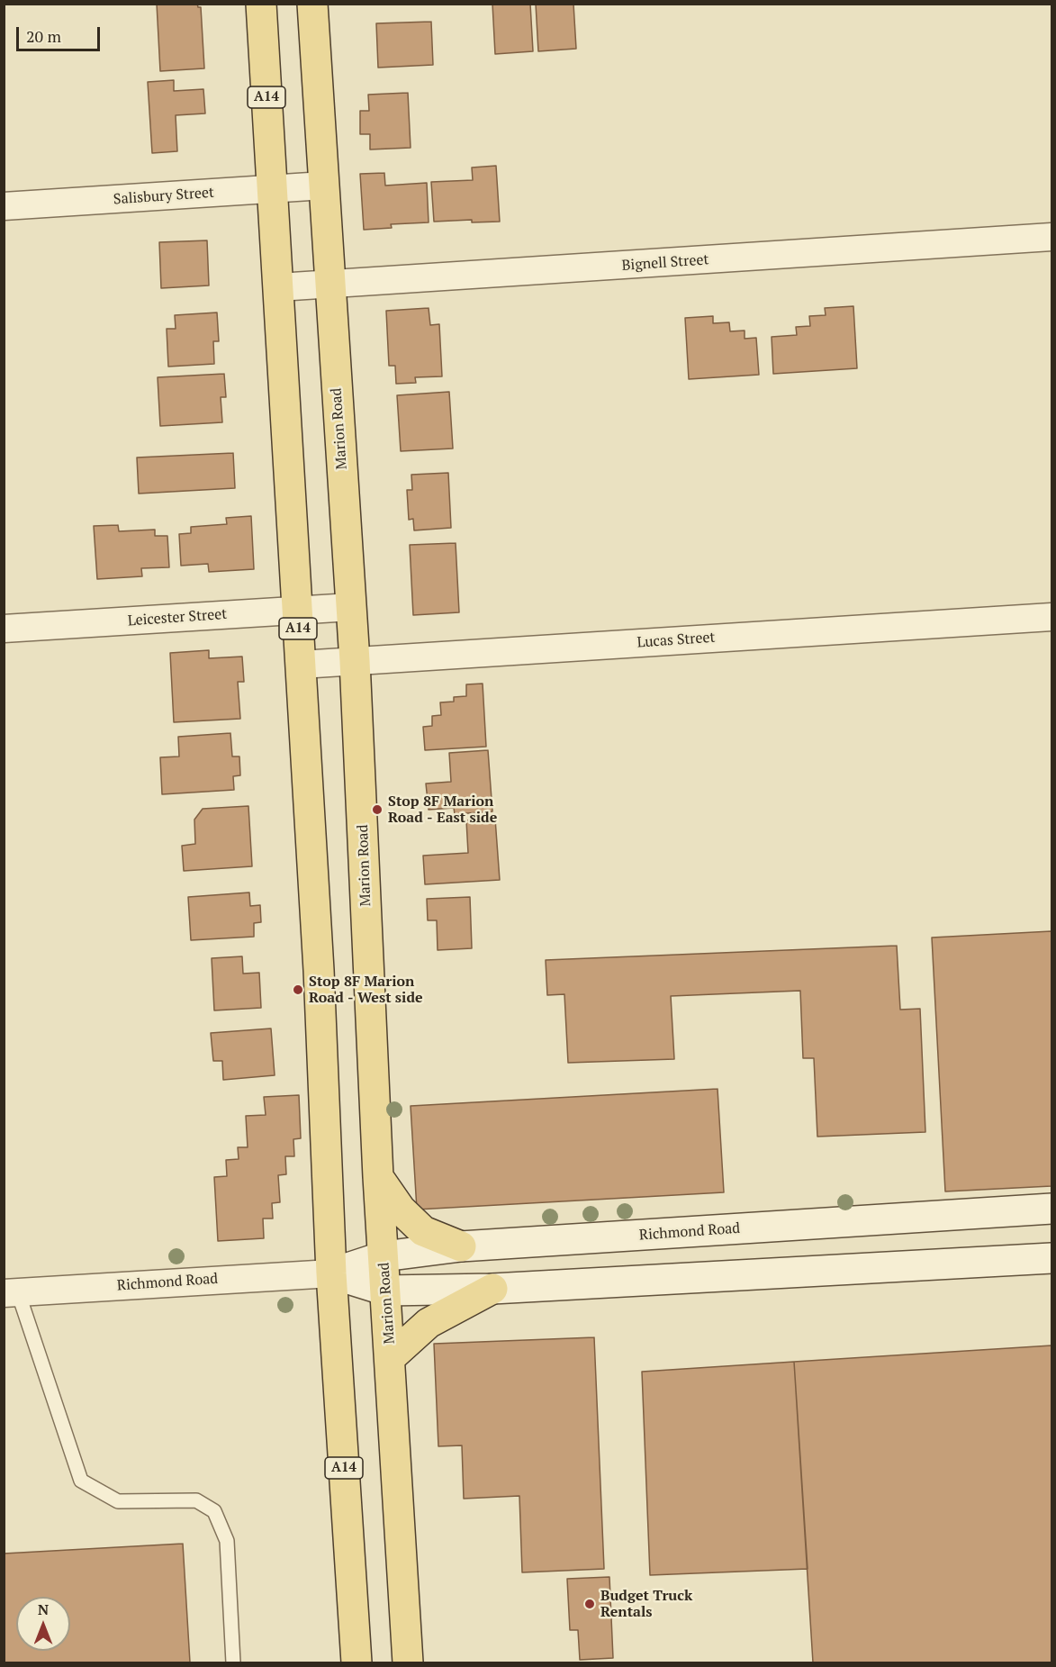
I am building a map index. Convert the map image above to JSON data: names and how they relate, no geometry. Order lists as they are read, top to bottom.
{
  "streets": {
    "main road": ["A14", "Marion Road", "Richmond Road"],
    "street": [
      "Salisbury Street",
      "Bignell Street",
      "Leicester Street",
      "Lucas Street"
    ]
  },
  "crossings": [
    ["A14", "Salisbury Street"],
    ["A14", "Bignell Street"],
    ["A14", "Leicester Street"],
    ["A14", "Lucas Street"],
    ["A14", "Richmond Road"],
    ["Salisbury Street", "Marion Road"],
    ["Bignell Street", "Marion Road"],
    ["Marion Road", "Leicester Street"],
    ["Marion Road", "Lucas Street"],
    ["Marion Road", "Richmond Road"]
  ],
  "places": ["Stop 8F Marion Road - East side", "Stop 8F Marion Road - West side", "Budget Truck Rentals"],
  "scale_bar": "20 m",
  "north": "top"
}
